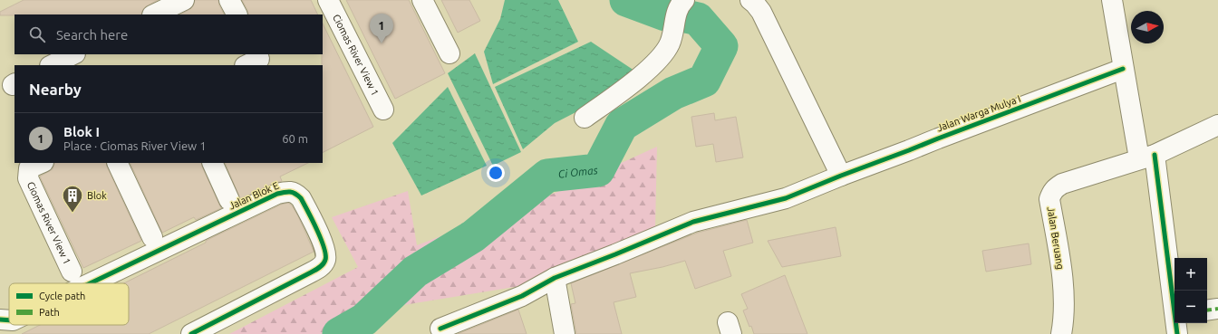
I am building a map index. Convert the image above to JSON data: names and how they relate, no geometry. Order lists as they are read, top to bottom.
{
  "streets": {
    "street": [
      "Ciomas River View 1",
      "Jalan Warga Mulya I",
      "Jalan Blok E",
      "Jalan Beruang"
    ]
  },
  "water": ["Ci Omas"],
  "places": {
    "building": ["Blok"]
  },
  "legend": ["Cycle path", "Path"],
  "north": "right",
  "page": {
    "pins": "1",
    "search": "Search here",
    "heading": "Nearby",
    "list": [
      {
        "mark": "1",
        "name": "Blok I",
        "note": "Place · Ciomas River View 1",
        "value": "60 m"
      }
    ],
    "map_buttons": ["+", "−"]
  }
}
